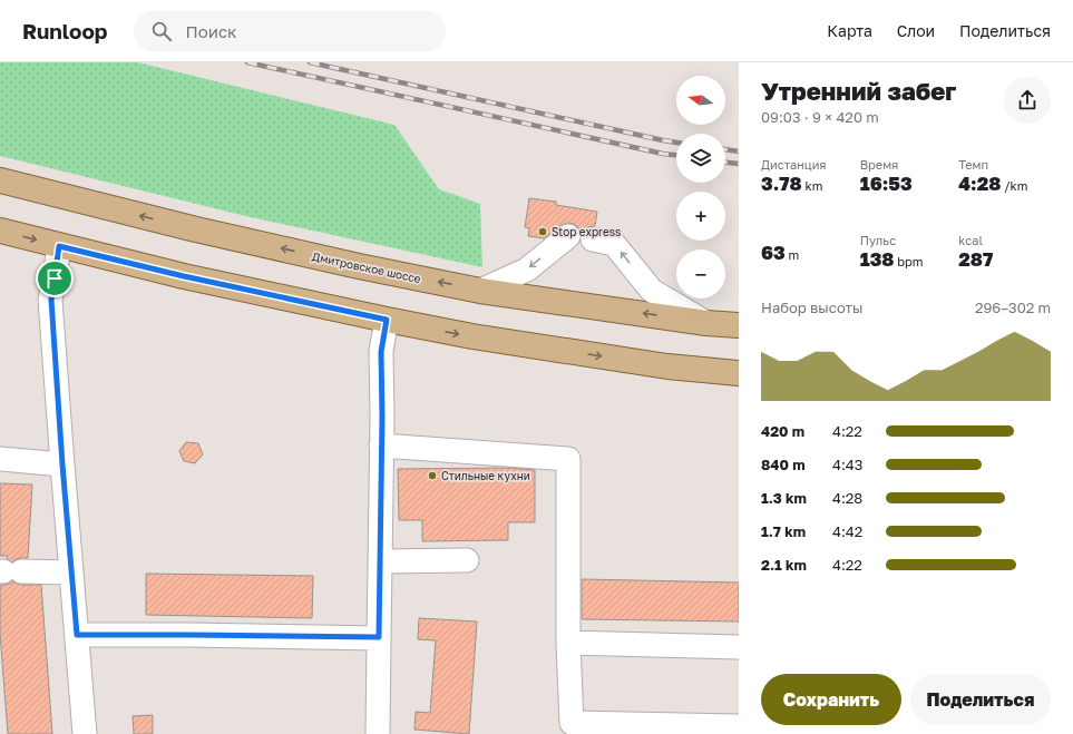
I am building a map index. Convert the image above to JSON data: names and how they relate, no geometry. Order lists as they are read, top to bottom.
{
  "streets": {
    "main road": ["Дмитровское шоссе"]
  },
  "places": ["Stop express", "Стильные кухни"],
  "north": "left",
  "page": {
    "header": "Runloop",
    "search": "Поиск",
    "nav": ["Карта", "Слои", "Поделиться"],
    "heading": ["Утренний забег", "09:03 · 9 × 420 m"],
    "map_buttons": ["+", "−"],
    "stats": [
      ["Дистанция", "3.78 km"],
      ["Время", "16:53"],
      ["Темп", "4:28 /km"],
      ["63 m"],
      ["Пульс", "138 bpm"],
      ["kcal", "287"]
    ],
    "chart": ["Набор высоты", "296–302 m"],
    "list": [
      {
        "name": "420 m",
        "note": "4:22"
      },
      {
        "name": "840 m",
        "note": "4:43"
      },
      {
        "name": "1.3 km",
        "note": "4:28"
      },
      {
        "name": "1.7 km",
        "note": "4:42"
      },
      {
        "name": "2.1 km",
        "note": "4:22"
      }
    ],
    "buttons": ["Сохранить", "Поделиться"]
  }
}
